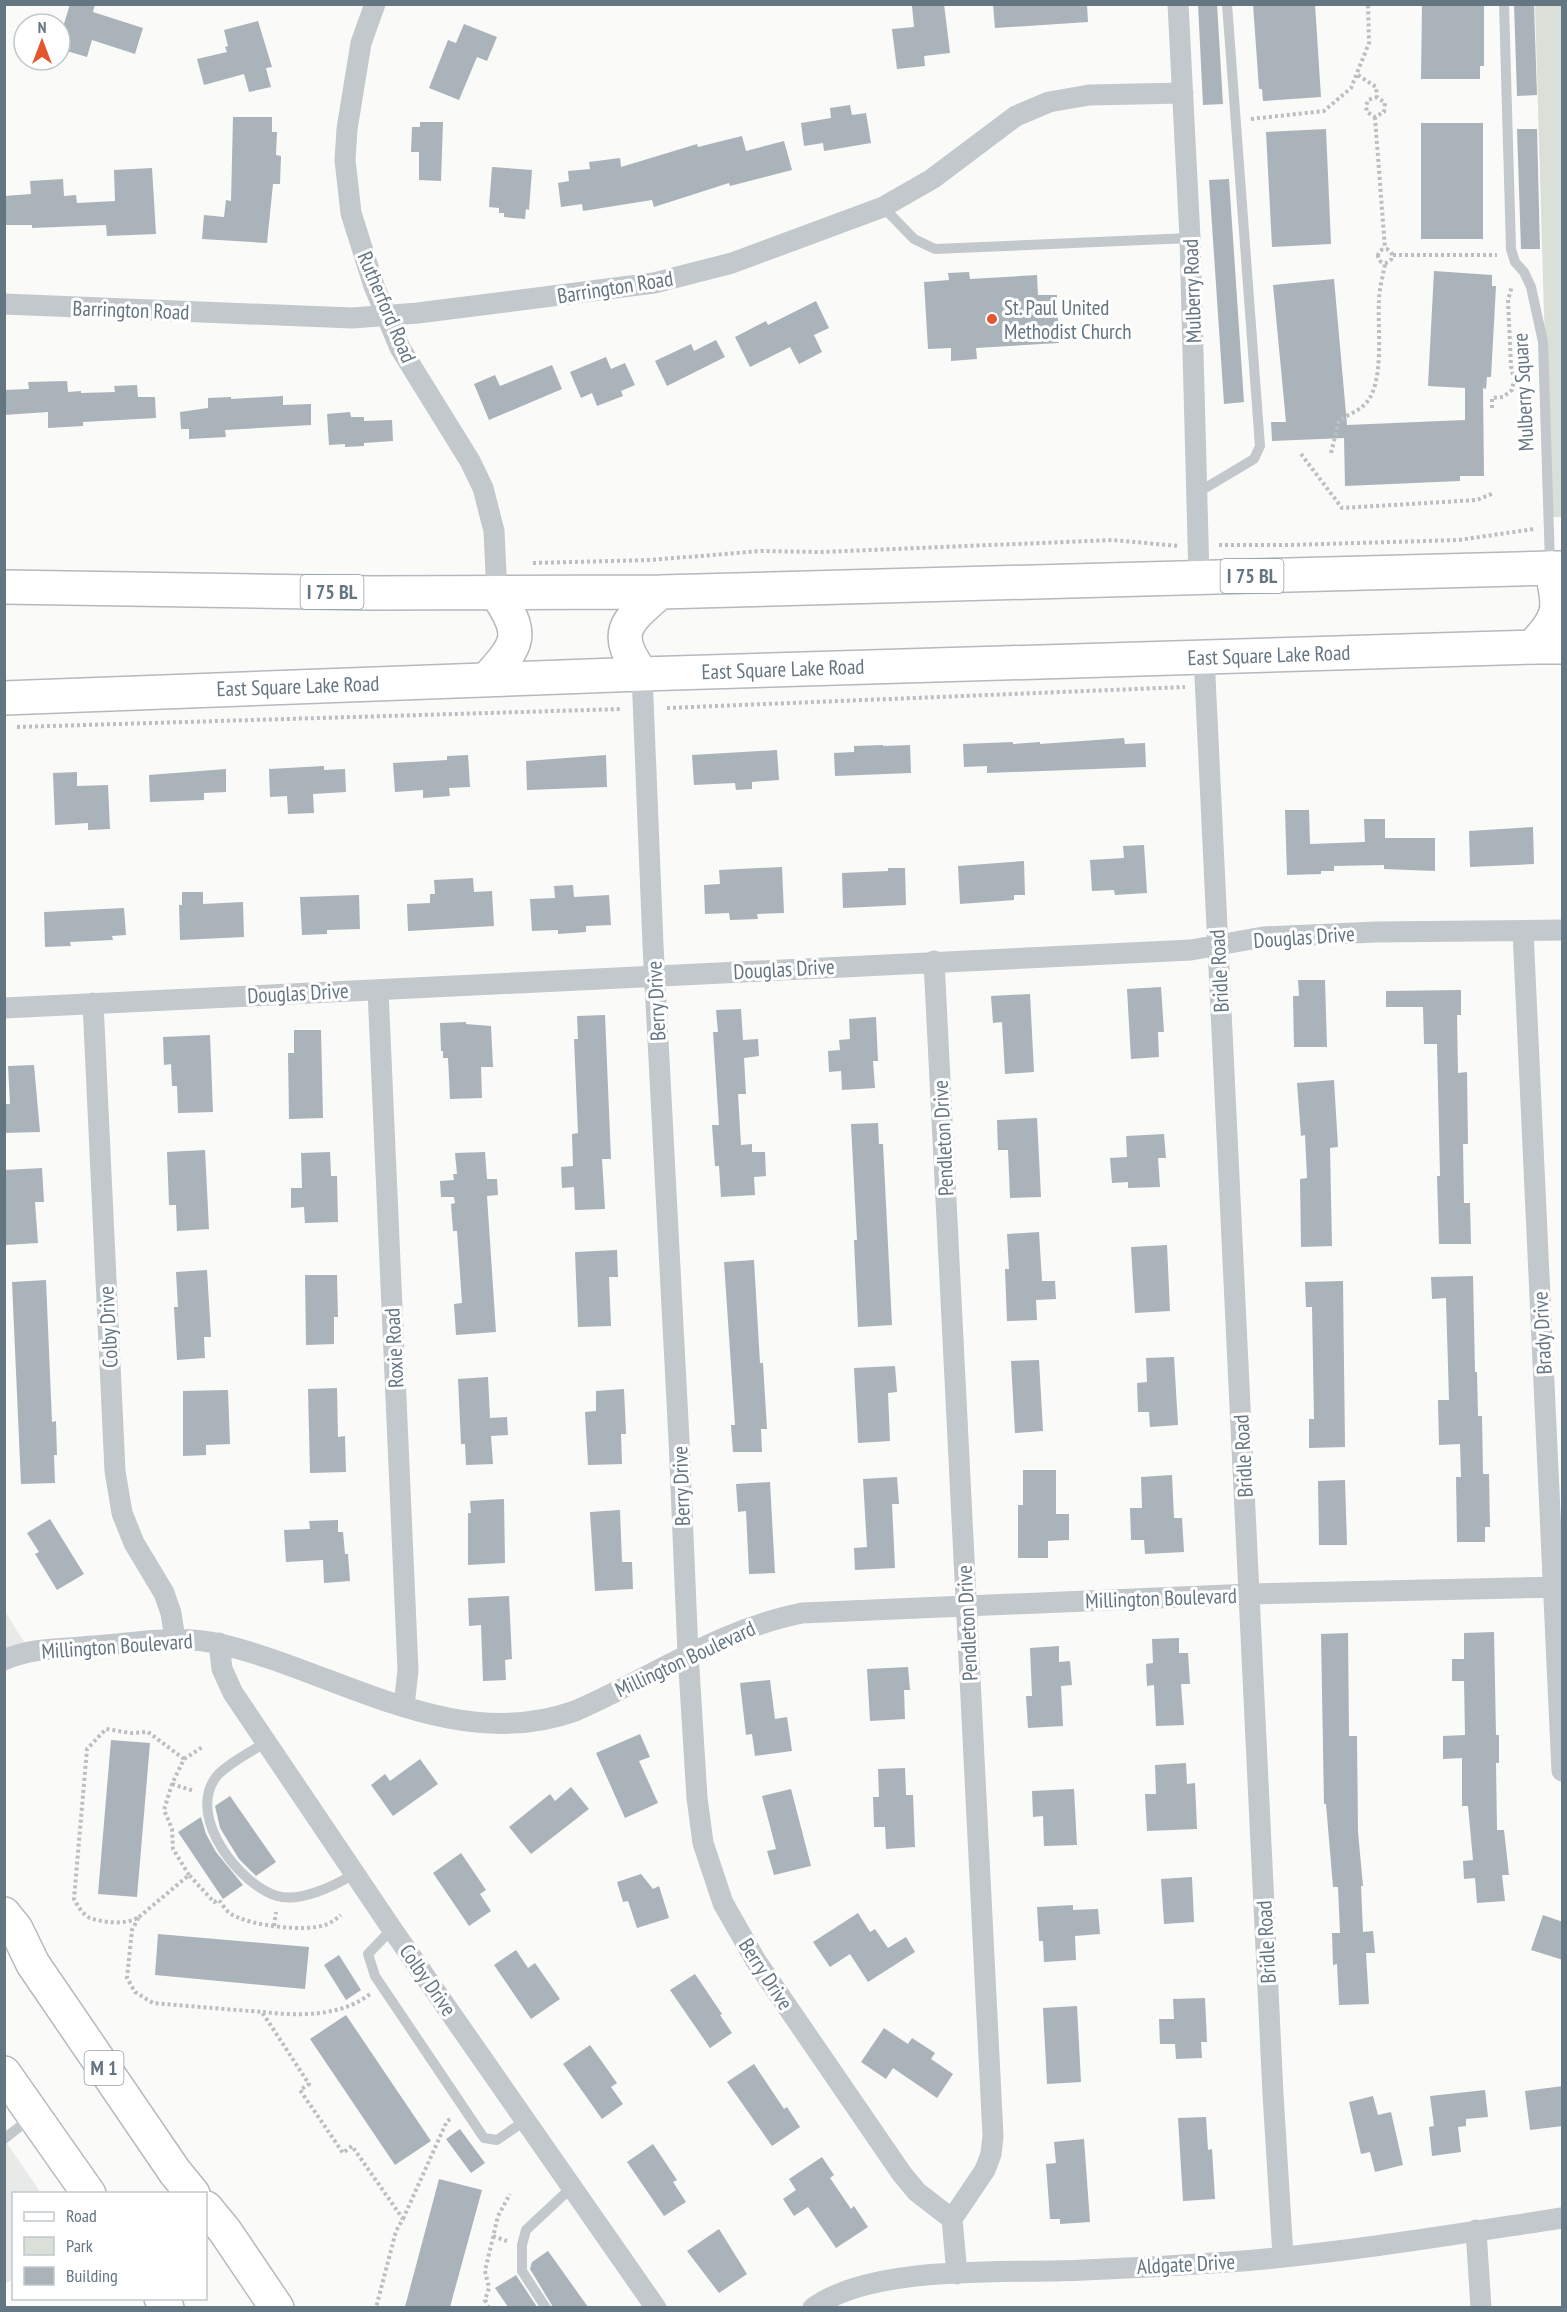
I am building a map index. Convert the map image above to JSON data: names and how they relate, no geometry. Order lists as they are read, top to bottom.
{
  "streets": {
    "main road": ["I 75 BL", "East Square Lake Road", "M 1"],
    "street": [
      "Barrington Road",
      "Mulberry Road",
      "Rutherford Road",
      "Douglas Drive",
      "Bridle Road",
      "Berry Drive",
      "Pendleton Drive",
      "Colby Drive",
      "Brady Drive",
      "Roxie Road",
      "Millington Boulevard",
      "Aldgate Drive"
    ],
    "lane": ["Mulberry Square"]
  },
  "crossings": [
    ["Barrington Road", "Mulberry Road"],
    ["Barrington Road", "Rutherford Road"],
    ["Mulberry Road", "I 75 BL"],
    ["Rutherford Road", "I 75 BL"],
    ["Mulberry Square", "I 75 BL"],
    ["East Square Lake Road", "Bridle Road"],
    ["East Square Lake Road", "Berry Drive"],
    ["Douglas Drive", "Bridle Road"],
    ["Douglas Drive", "Berry Drive"],
    ["Douglas Drive", "Pendleton Drive"],
    ["Douglas Drive", "Colby Drive"],
    ["Douglas Drive", "Brady Drive"],
    ["Douglas Drive", "Roxie Road"],
    ["Bridle Road", "Millington Boulevard"],
    ["Bridle Road", "Aldgate Drive"],
    ["Berry Drive", "Pendleton Drive"],
    ["Berry Drive", "Millington Boulevard"],
    ["Pendleton Drive", "Millington Boulevard"],
    ["Colby Drive", "Millington Boulevard"],
    ["Brady Drive", "Millington Boulevard"],
    ["Roxie Road", "Millington Boulevard"]
  ],
  "places": ["St. Paul United Methodist Church"],
  "legend": ["Road", "Park", "Building"],
  "north": "top"
}
